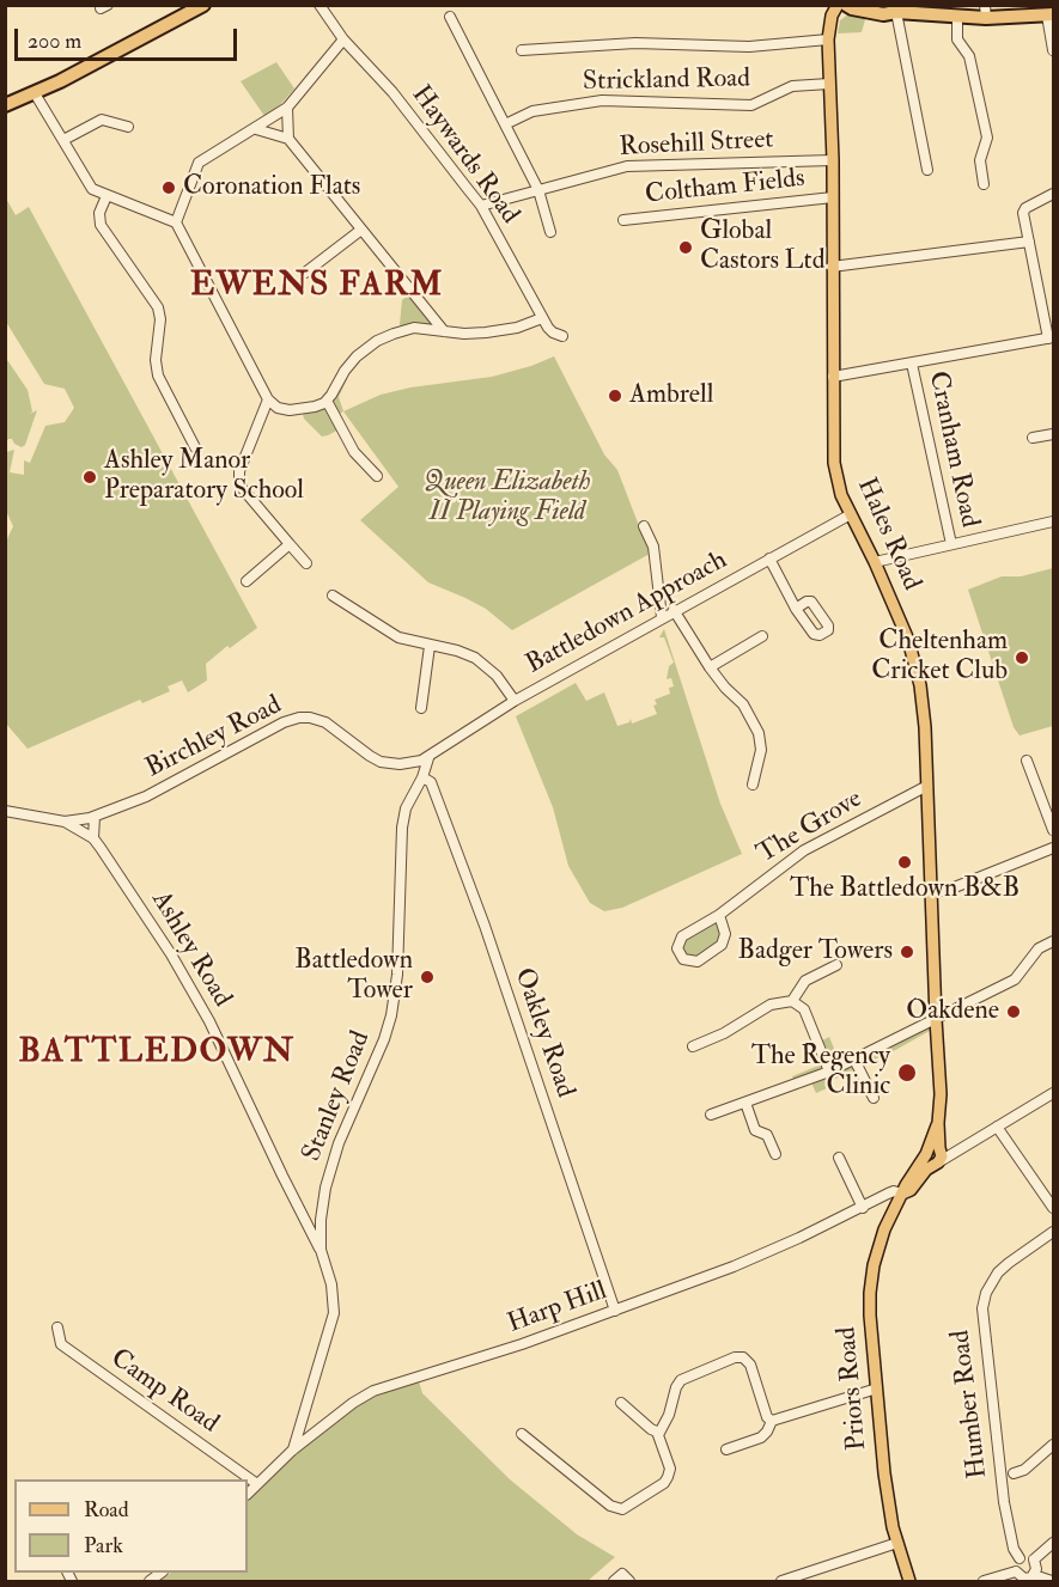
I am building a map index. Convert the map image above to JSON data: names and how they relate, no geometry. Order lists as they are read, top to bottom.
{
  "streets": {
    "main road": ["Hales Road", "Priors Road"],
    "street": [
      "Strickland Road",
      "Rosehill Street",
      "Haywards Road",
      "Coltham Fields",
      "Cranham Road",
      "Battledown Approach",
      "Birchley Road",
      "The Grove",
      "Ashley Road",
      "Oakley Road",
      "Stanley Road",
      "Harp Hill",
      "Camp Road",
      "Humber Road"
    ]
  },
  "crossings": [
    ["Strickland Road", "Hales Road"],
    ["Rosehill Street", "Haywards Road"],
    ["Rosehill Street", "Hales Road"],
    ["Coltham Fields", "Hales Road"],
    ["Hales Road", "Battledown Approach"],
    ["Hales Road", "The Grove"],
    ["Hales Road", "Priors Road"],
    ["Battledown Approach", "Birchley Road"],
    ["Battledown Approach", "Stanley Road"],
    ["Birchley Road", "Ashley Road"],
    ["Birchley Road", "Stanley Road"],
    ["Ashley Road", "Stanley Road"],
    ["Oakley Road", "Stanley Road"],
    ["Oakley Road", "Harp Hill"],
    ["Stanley Road", "Harp Hill"],
    ["Harp Hill", "Priors Road"],
    ["Harp Hill", "Camp Road"]
  ],
  "districts": ["EWENS FARM", "BATTLEDOWN"],
  "parks": ["Queen Elizabeth II Playing Field"],
  "places": [
    "Coronation Flats",
    "Global Castors Ltd",
    "Ambrell",
    "Ashley Manor Preparatory School",
    "Cheltenham Cricket Club",
    "The Battledown B&B",
    "Badger Towers",
    "Battledown Tower",
    "Oakdene",
    "The Regency Clinic"
  ],
  "legend": ["Road", "Park"],
  "scale_bar": "200 m"
}
